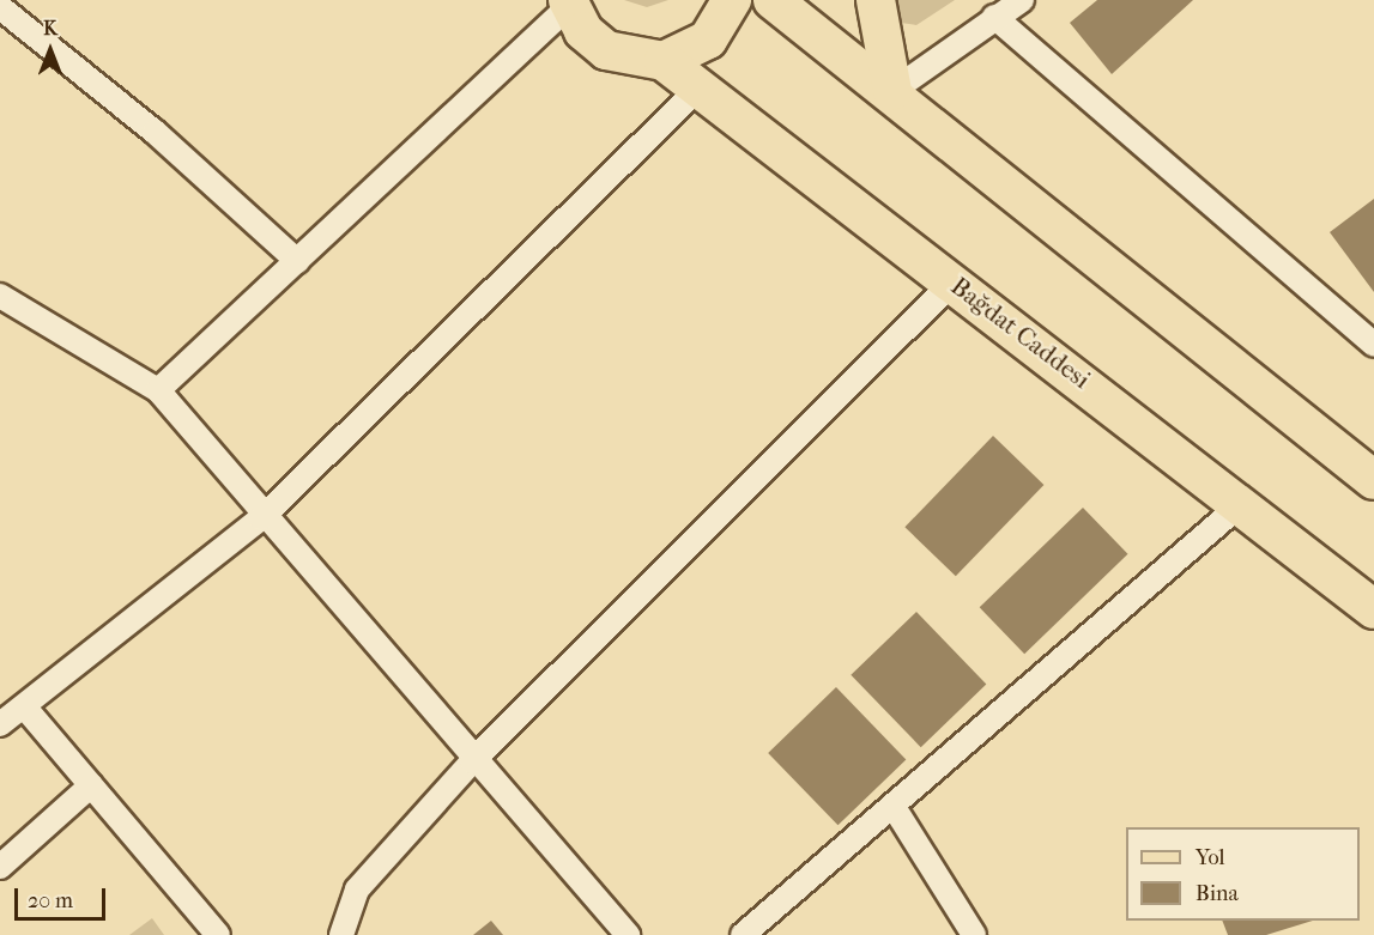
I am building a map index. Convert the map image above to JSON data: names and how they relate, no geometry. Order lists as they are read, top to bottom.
{
  "streets": {
    "main road": ["Bağdat Caddesi"]
  },
  "legend": ["Yol", "Bina"],
  "scale_bar": "20 m",
  "north": "top"
}
